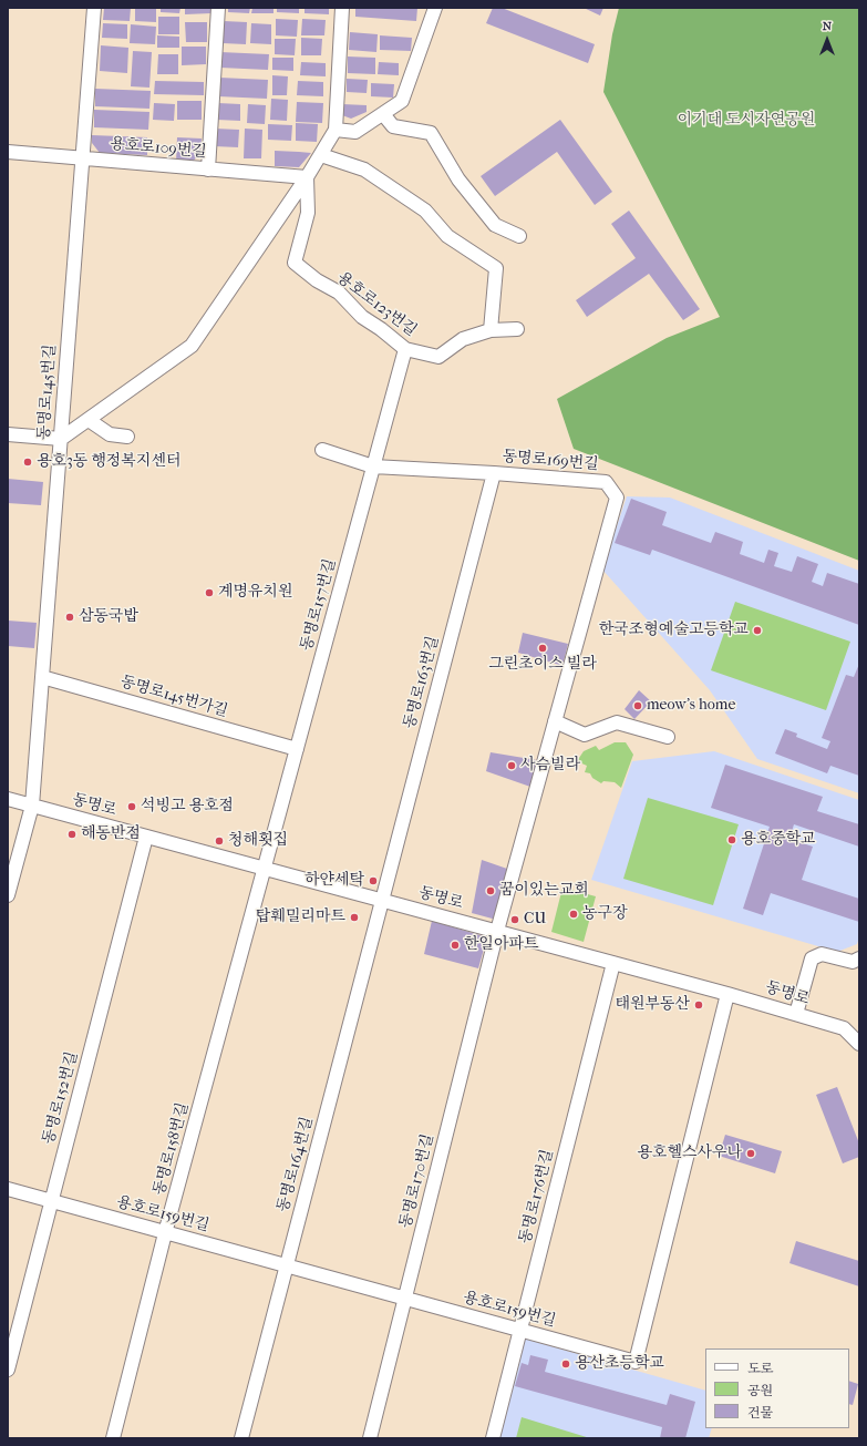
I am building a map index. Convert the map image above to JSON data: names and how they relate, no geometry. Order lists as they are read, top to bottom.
{
  "streets": {
    "street": [
      "용호로109번길",
      "용호로123번길",
      "동명로145번길",
      "동명로169번길",
      "동명로157번길",
      "동명로163번길",
      "동명로145번가길",
      "동명로",
      "동명로152번길",
      "동명로158번길",
      "동명로164번길",
      "동명로170번길",
      "동명로176번길",
      "용호로159번길"
    ]
  },
  "crossings": [
    ["용호로109번길", "용호로123번길"],
    ["용호로109번길", "동명로145번길"],
    ["용호로123번길", "동명로157번길"],
    ["동명로145번길", "동명로145번가길"],
    ["동명로145번길", "동명로"],
    ["동명로169번길", "동명로157번길"],
    ["동명로169번길", "동명로163번길"],
    ["동명로169번길", "동명로"],
    ["동명로169번길", "동명로170번길"],
    ["동명로157번길", "동명로145번가길"],
    ["동명로157번길", "동명로"],
    ["동명로157번길", "동명로158번길"],
    ["동명로163번길", "동명로"],
    ["동명로163번길", "동명로164번길"],
    ["동명로", "동명로152번길"],
    ["동명로", "동명로158번길"],
    ["동명로", "동명로164번길"],
    ["동명로", "동명로170번길"],
    ["동명로", "동명로176번길"],
    ["동명로", "용호로159번길"],
    ["동명로152번길", "용호로159번길"],
    ["동명로158번길", "용호로159번길"],
    ["동명로164번길", "용호로159번길"],
    ["동명로170번길", "용호로159번길"],
    ["동명로176번길", "용호로159번길"]
  ],
  "parks": ["이기대 도시자연공원"],
  "places": [
    "용호3동 행정복지센터",
    "계명유치원",
    "삼동국밥",
    "한국조형예술고등학교",
    "그린초이스 빌라",
    "meow's home",
    "사슴빌라",
    "석빙고 용호점",
    "해동반점",
    "용호중학교",
    "청해횟집",
    "하얀세탁",
    "꿈이있는교회",
    "농구장",
    "탑훼밀리마트",
    "CU",
    "한일아파트",
    "태원부동산",
    "용호헬스사우나",
    "용산초등학교"
  ],
  "legend": ["도로", "공원", "건물"],
  "north": "top"
}
